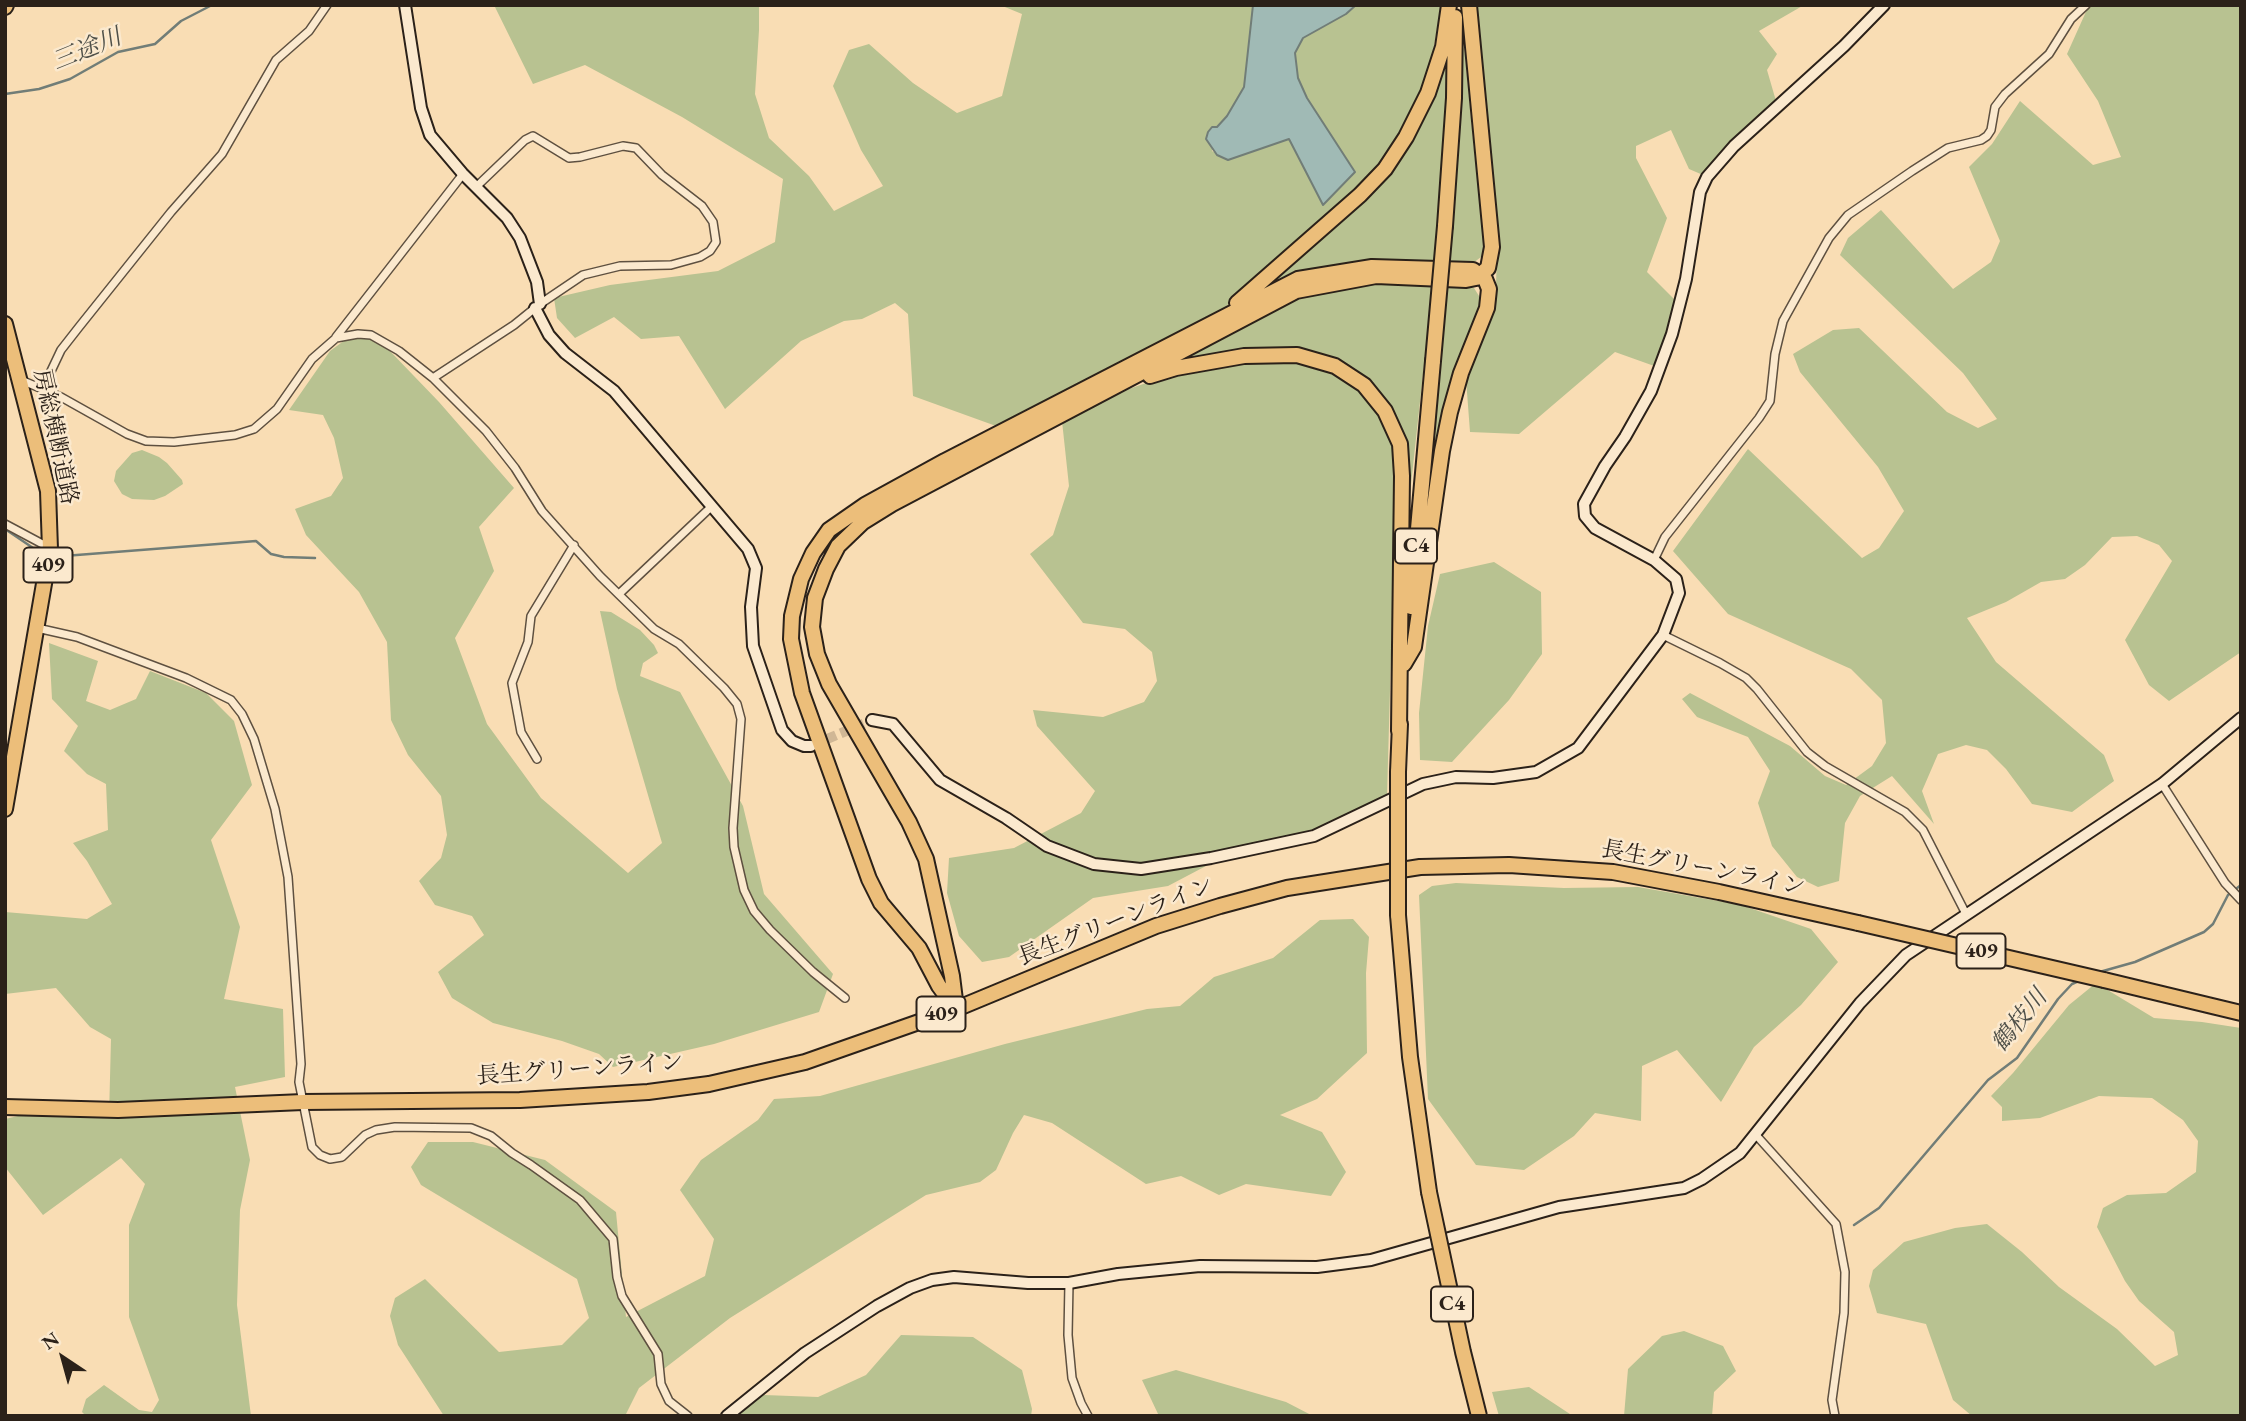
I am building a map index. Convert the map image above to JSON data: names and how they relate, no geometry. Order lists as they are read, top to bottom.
{
  "streets": {
    "highway": [
      "房総横断道路",
      "C4",
      "409",
      "長生グリーンライン"
    ]
  },
  "water": ["三途川", "鶴枝川"],
  "north": "top left"
}
